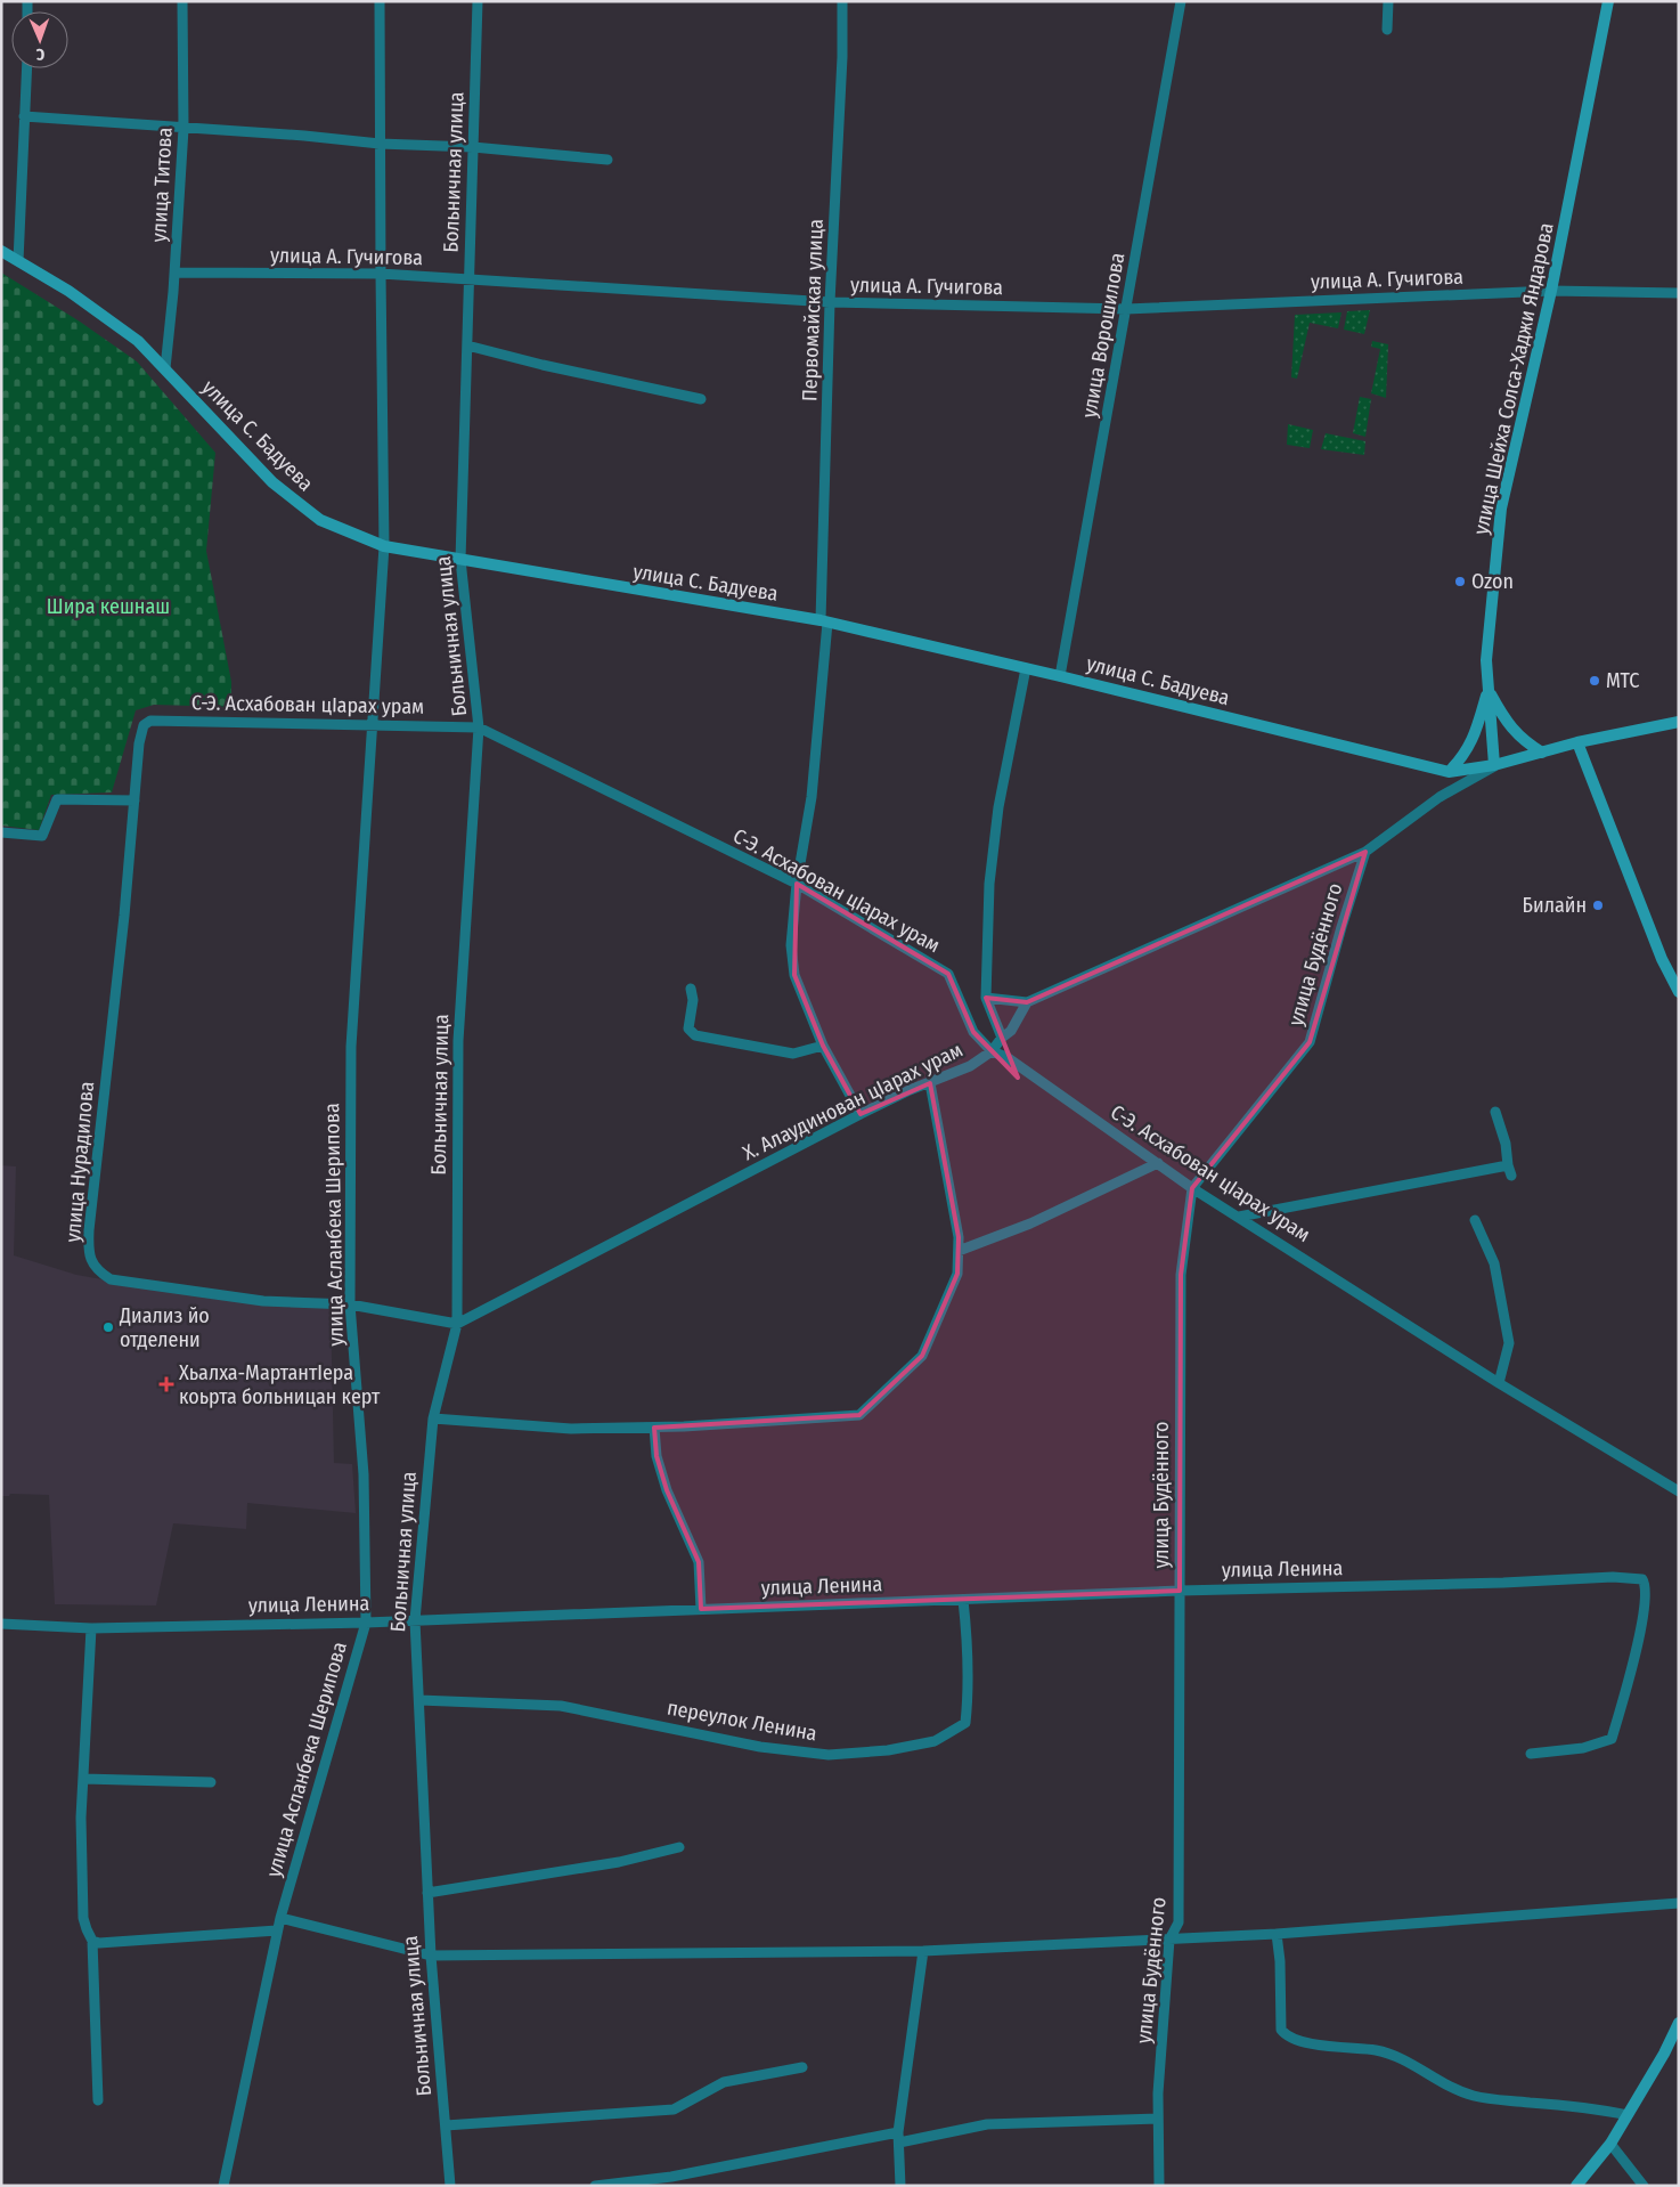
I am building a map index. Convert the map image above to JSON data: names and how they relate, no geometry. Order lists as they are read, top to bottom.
{
  "streets": {
    "main road": ["улица Шейха Солса-Хаджи Яндарова", "улица С. Бадуева"],
    "street": [
      "Больничная улица",
      "улица Титова",
      "улица А. Гучигова",
      "Первомайская улица",
      "улица Ворошилова",
      "С-Э. Асхабован цIарах урам",
      "улица Будённого",
      "Х. Алаудинован цIарах урам",
      "улица Нурадилова",
      "улица Асланбека Шерипова",
      "улица Ленина",
      "переулок Ленина"
    ]
  },
  "crossings": [
    ["Больничная улица", "улица А. Гучигова"],
    ["Больничная улица", "улица С. Бадуева"],
    ["Больничная улица", "С-Э. Асхабован цIарах урам"],
    ["Больничная улица", "Х. Алаудинован цIарах урам"],
    ["Больничная улица", "улица Ленина"],
    ["Больничная улица", "переулок Ленина"],
    ["улица Титова", "улица А. Гучигова"],
    ["улица Титова", "улица С. Бадуева"],
    ["улица А. Гучигова", "Первомайская улица"],
    ["улица А. Гучигова", "улица Ворошилова"],
    ["улица А. Гучигова", "улица Шейха Солса-Хаджи Яндарова"],
    ["улица А. Гучигова", "улица Асланбека Шерипова"],
    ["Первомайская улица", "улица С. Бадуева"],
    ["Первомайская улица", "С-Э. Асхабован цIарах урам"],
    ["Первомайская улица", "Х. Алаудинован цIарах урам"],
    ["улица Ворошилова", "улица С. Бадуева"],
    ["улица Шейха Солса-Хаджи Яндарова", "улица С. Бадуева"],
    ["улица С. Бадуева", "улица Асланбека Шерипова"],
    ["С-Э. Асхабован цIарах урам", "улица Будённого"],
    ["С-Э. Асхабован цIарах урам", "Х. Алаудинован цIарах урам"],
    ["С-Э. Асхабован цIарах урам", "улица Нурадилова"],
    ["С-Э. Асхабован цIарах урам", "улица Асланбека Шерипова"],
    ["улица Будённого", "улица Ленина"],
    ["улица Нурадилова", "улица Асланбека Шерипова"],
    ["улица Асланбека Шерипова", "улица Ленина"],
    ["улица Ленина", "переулок Ленина"]
  ],
  "parks": ["Шира кешнаш"],
  "places": {
    "other": [
      "Ozon",
      "МТС",
      "Билайн",
      "Диализ йо отделени"
    ],
    "health": ["Хьалха-МартантIера коьрта больницан керт"]
  },
  "north": "bottom"
}
